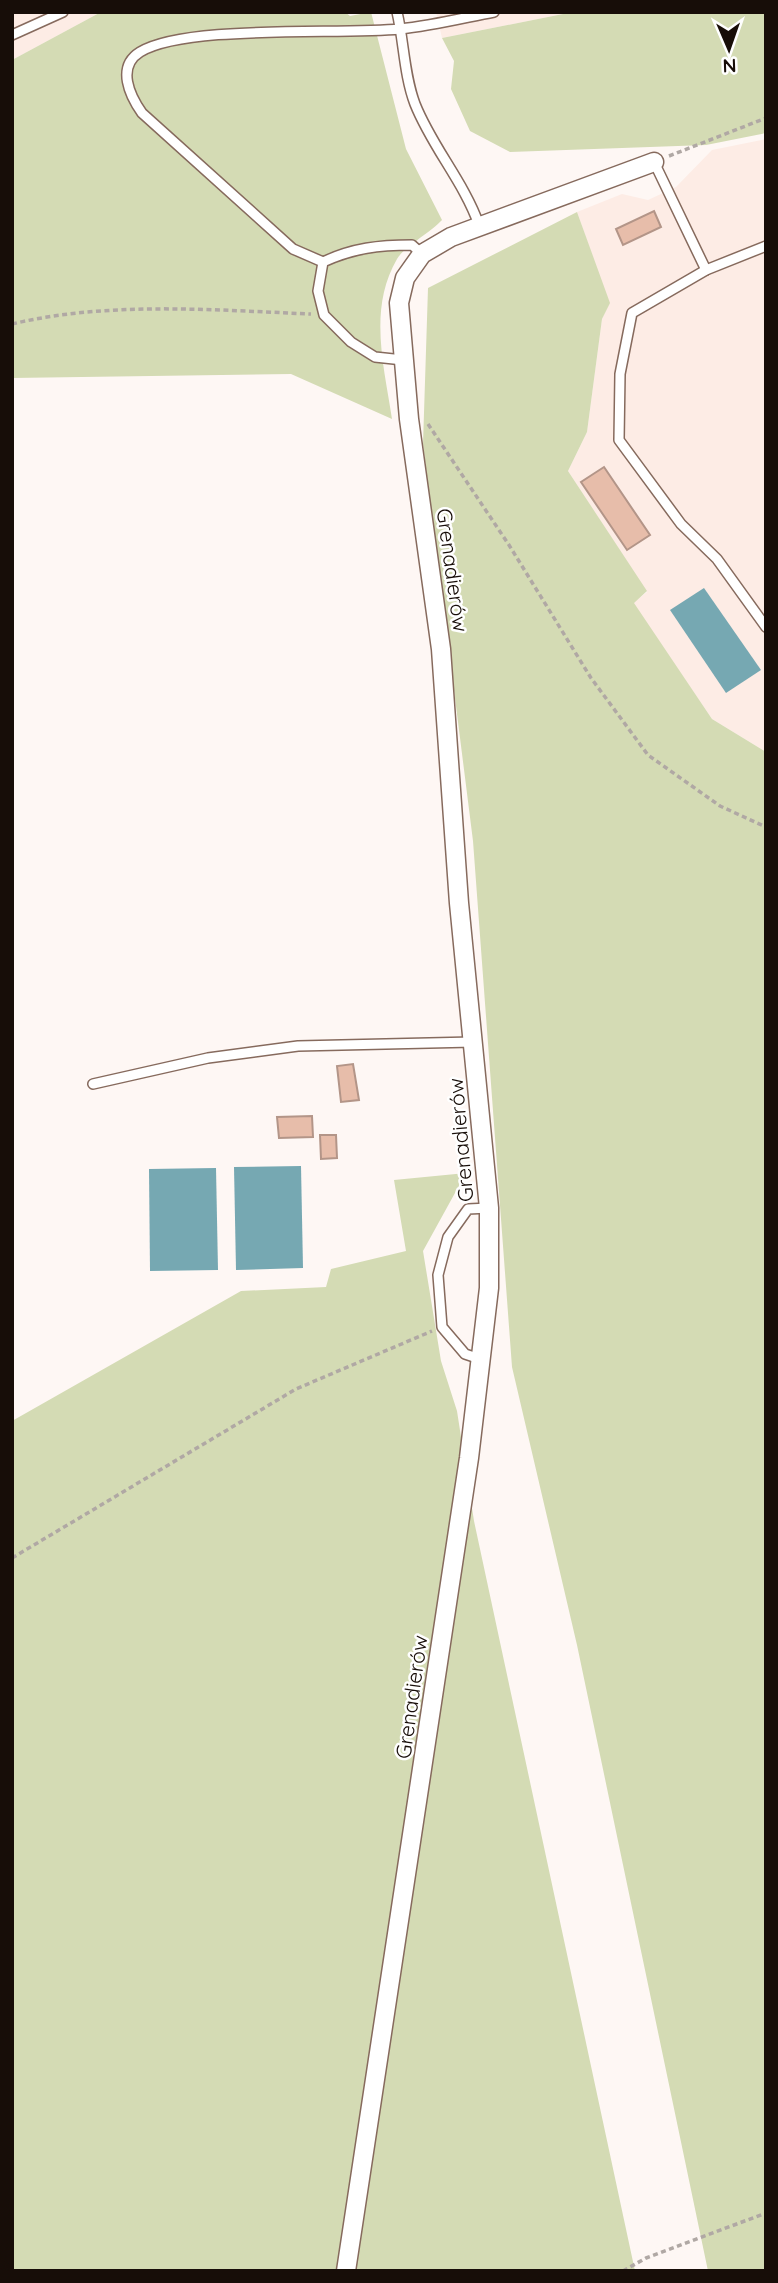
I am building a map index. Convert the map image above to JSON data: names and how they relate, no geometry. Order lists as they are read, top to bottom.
{
  "streets": {
    "street": ["Grenadierów"]
  },
  "north": "bottom"
}
